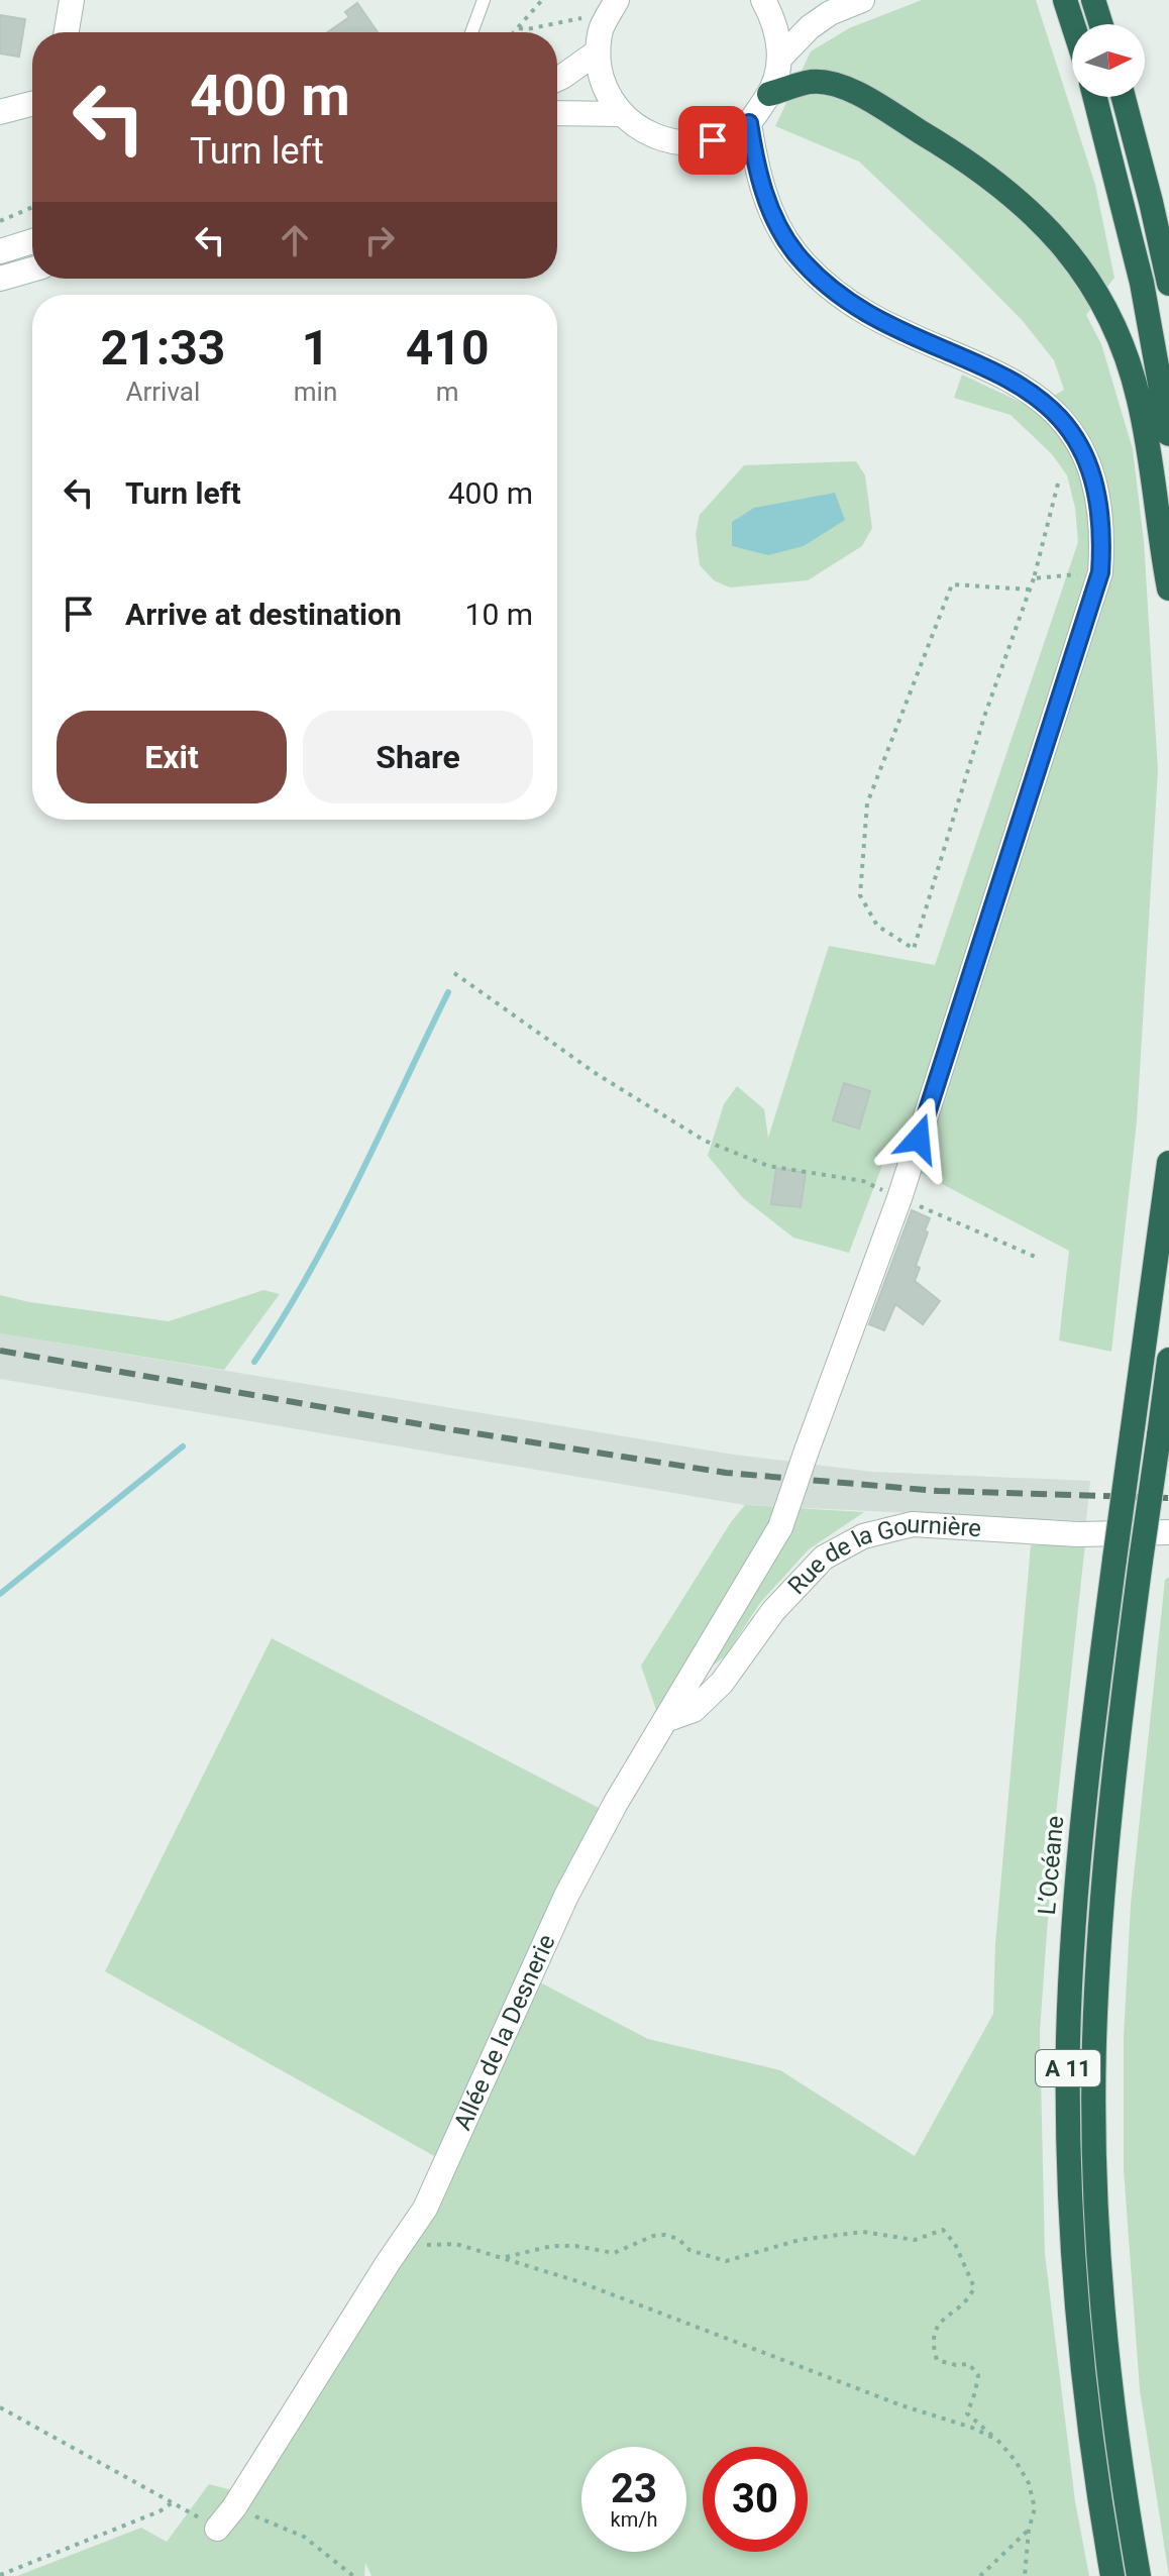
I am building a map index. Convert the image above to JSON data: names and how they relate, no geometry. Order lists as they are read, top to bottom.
{
  "streets": {
    "highway": ["L’Océane", "A 11"],
    "street": ["Rue de la Gournière", "Allée de la Desnerie"]
  },
  "crossings": [
    ["Rue de la Gournière", "Allée de la Desnerie"]
  ],
  "north": "right",
  "page": {
    "turn": ["400 m", "Turn left"],
    "eta": [
      "21:33",
      "Arrival",
      "1",
      "min",
      "410",
      "m"
    ],
    "list": [
      {
        "name": "Turn left",
        "value": "400 m"
      },
      {
        "name": "Arrive at destination",
        "value": "10 m"
      }
    ],
    "buttons": ["Exit", "Share"],
    "speed": "23 km/h",
    "limit": "30"
  }
}
